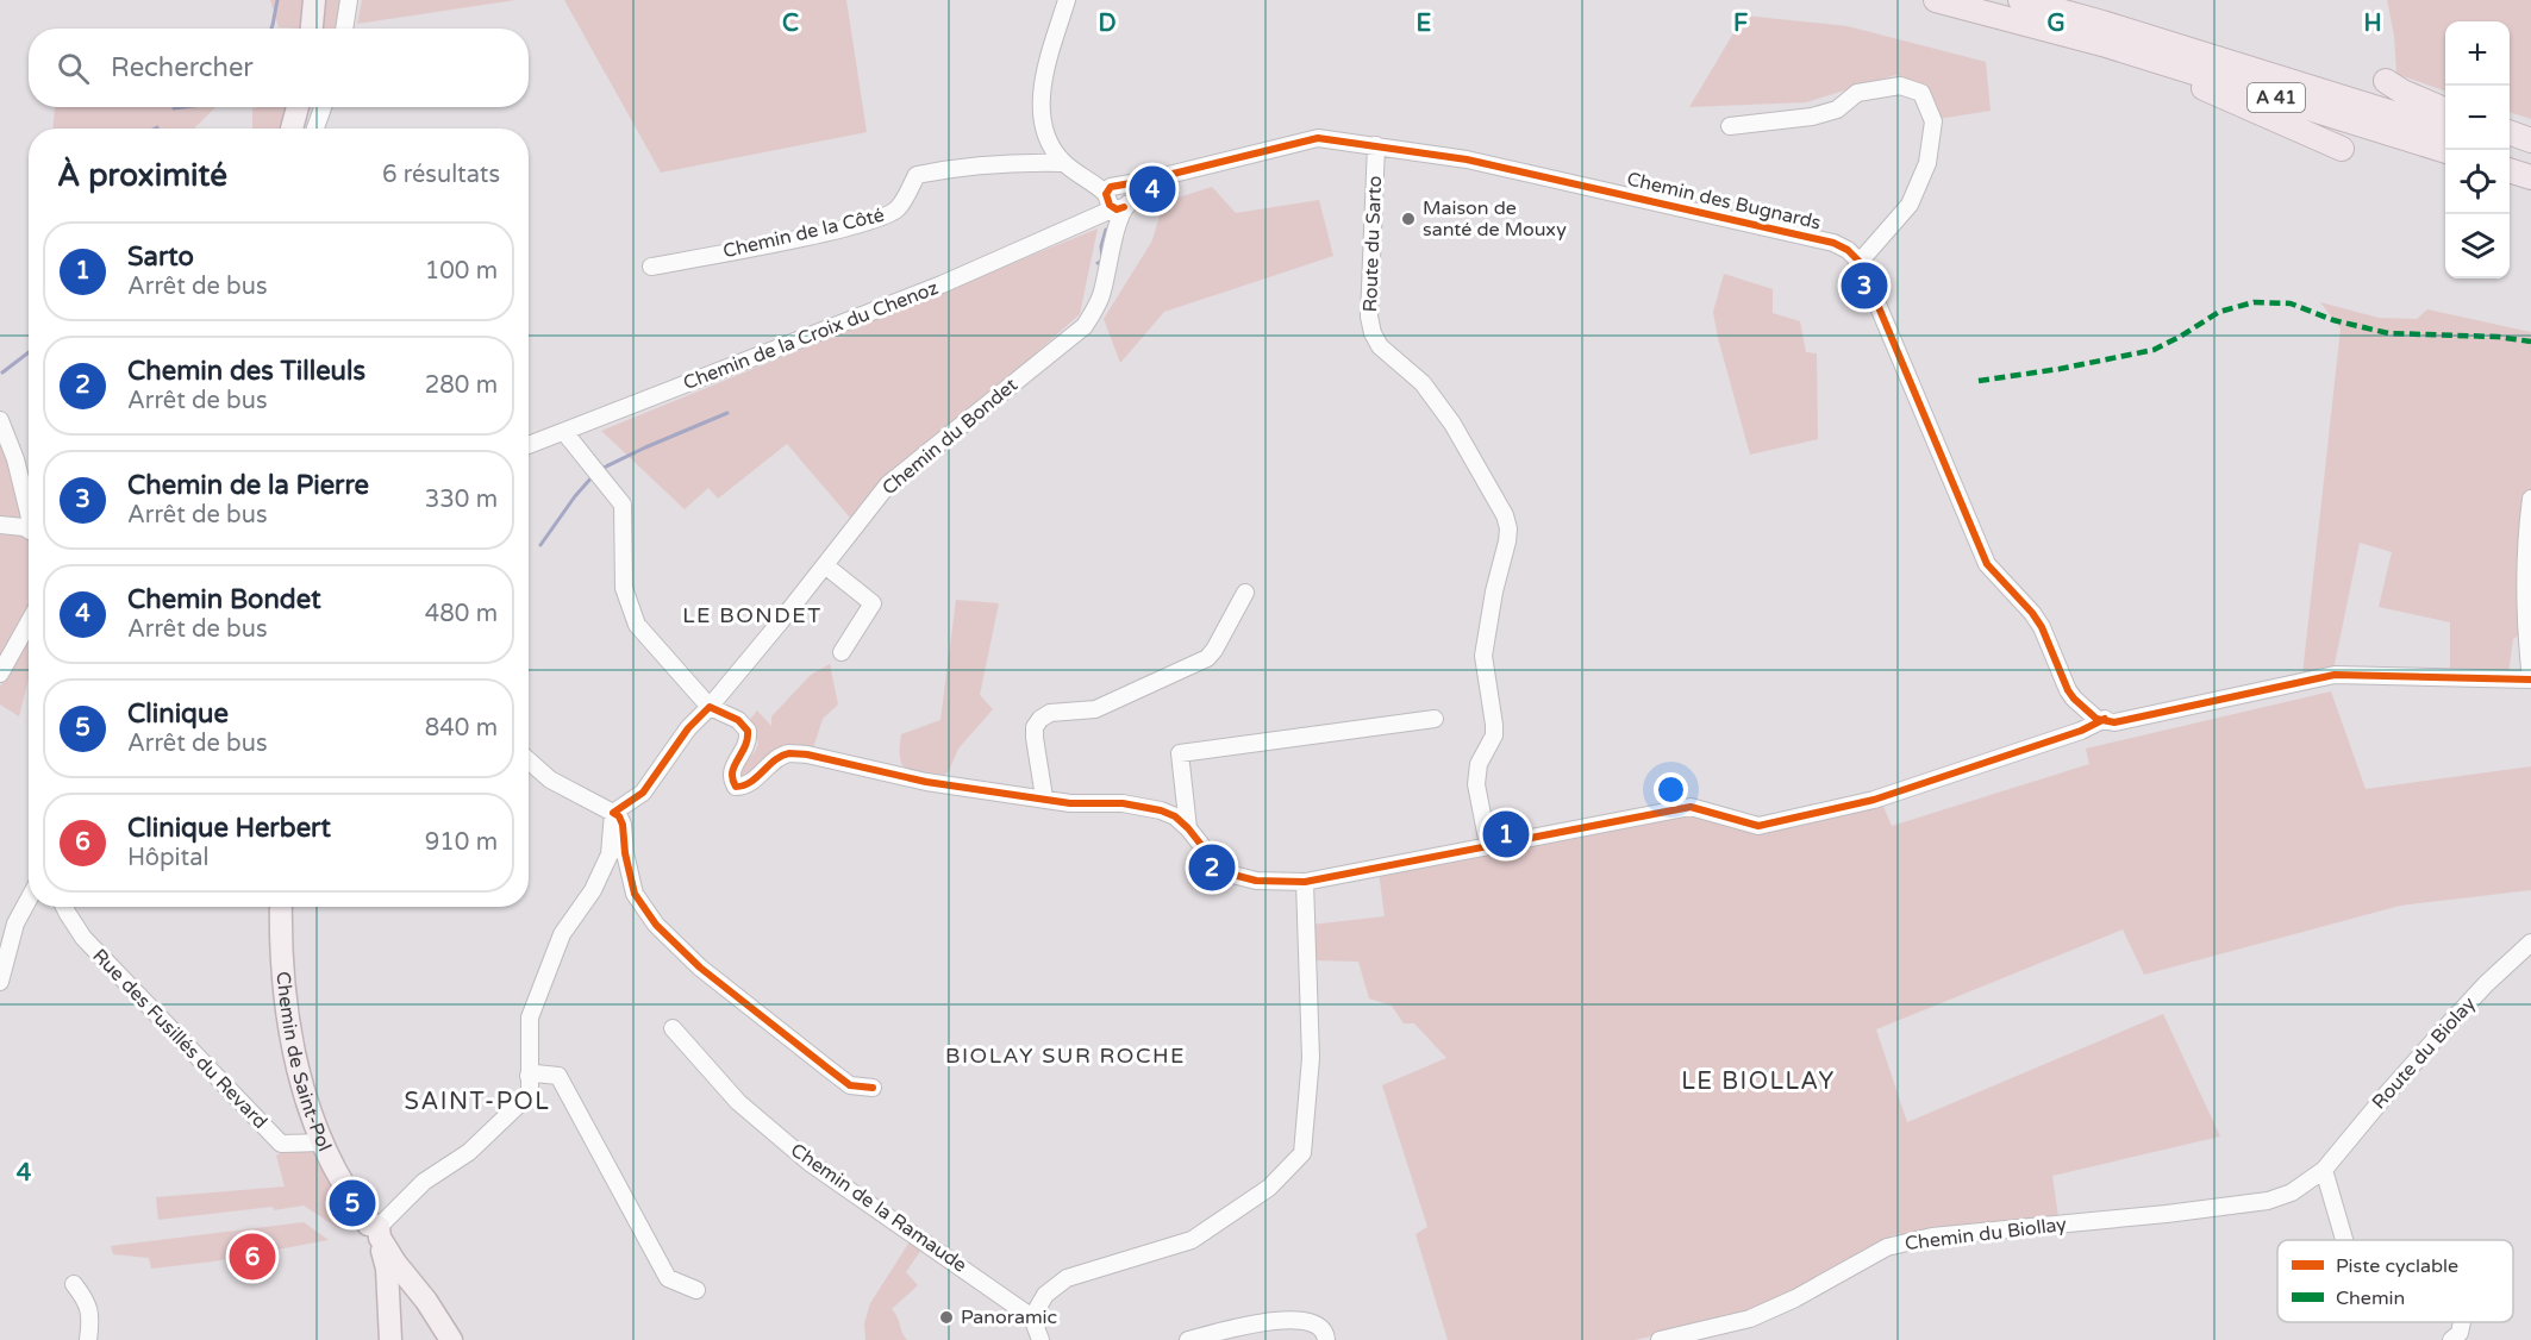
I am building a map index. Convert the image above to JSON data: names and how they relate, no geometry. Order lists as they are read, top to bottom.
{
  "streets": {
    "highway": ["A 41"],
    "main road": ["Chemin de Saint-Pol"],
    "street": [
      "Chemin des Bugnards",
      "Chemin de la Côté",
      "Route du Sarto",
      "Chemin de la Croix du Chenoz",
      "Chemin du Bondet",
      "Rue des Fusillés du Revard",
      "Route du Biolay",
      "Chemin de la Ramaude",
      "Chemin du Biollay"
    ]
  },
  "crossings": [
    ["Chemin des Bugnards", "Route du Sarto"],
    ["Chemin des Bugnards", "Chemin de la Croix du Chenoz"],
    ["Chemin des Bugnards", "Chemin du Bondet"],
    ["Chemin de la Croix du Chenoz", "Chemin du Bondet"],
    ["Rue des Fusillés du Revard", "Chemin de Saint-Pol"],
    ["Route du Biolay", "Chemin du Biollay"]
  ],
  "districts": [
    "LE BONDET",
    "BIOLAY SUR ROCHE",
    "LE BIOLLAY",
    "SAINT-POL"
  ],
  "places": ["Maison de santé de Mouxy", "Panoramic"],
  "legend": ["Piste cyclable", "Chemin"],
  "page": {
    "map_buttons": ["+", "−"],
    "search": "Rechercher",
    "heading": ["À proximité", "6 résultats"],
    "pins": [
      "4",
      "3",
      "1",
      "2",
      "5",
      "6"
    ],
    "list": [
      {
        "mark": "1",
        "name": "Sarto",
        "note": "Arrêt de bus",
        "value": "100 m"
      },
      {
        "mark": "2",
        "name": "Chemin des Tilleuls",
        "note": "Arrêt de bus",
        "value": "280 m"
      },
      {
        "mark": "3",
        "name": "Chemin de la Pierre",
        "note": "Arrêt de bus",
        "value": "330 m"
      },
      {
        "mark": "4",
        "name": "Chemin Bondet",
        "note": "Arrêt de bus",
        "value": "480 m"
      },
      {
        "mark": "5",
        "name": "Clinique",
        "note": "Arrêt de bus",
        "value": "840 m"
      },
      {
        "mark": "6",
        "name": "Clinique Herbert",
        "note": "Hôpital",
        "value": "910 m"
      }
    ]
  },
  "grid": {
    "columns": [
      "C",
      "D",
      "E",
      "F",
      "G",
      "H"
    ],
    "rows": ["4"]
  }
}
